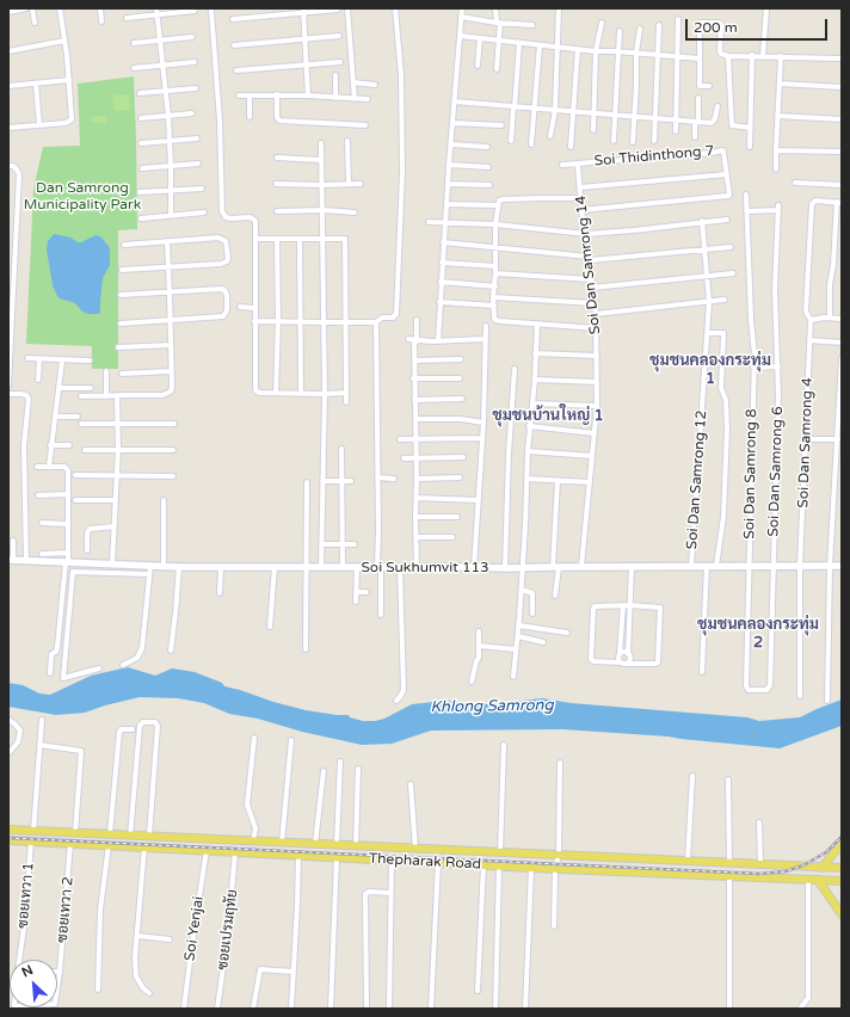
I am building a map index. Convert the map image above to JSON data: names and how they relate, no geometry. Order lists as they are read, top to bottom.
{
  "streets": {
    "main road": ["Soi Sukhumvit 113", "Thepharak Road"],
    "street": [
      "Soi Thidinthong 7",
      "Soi Dan Samrong 14",
      "Soi Dan Samrong 4",
      "Soi Dan Samrong 6",
      "Soi Dan Samrong 8",
      "Soi Dan Samrong 12",
      "ซอยเทวา 1",
      "ซอยเทวา 2",
      "Soi Yenjai",
      "ซอยเปรมฤทัย"
    ]
  },
  "crossings": [
    ["Soi Thidinthong 7", "Soi Dan Samrong 14"],
    ["Soi Dan Samrong 14", "Soi Sukhumvit 113"],
    ["Soi Dan Samrong 4", "Soi Sukhumvit 113"],
    ["Soi Dan Samrong 6", "Soi Dan Samrong 8"],
    ["Soi Dan Samrong 6", "Soi Sukhumvit 113"],
    ["Soi Dan Samrong 8", "Soi Sukhumvit 113"],
    ["Soi Dan Samrong 12", "Soi Sukhumvit 113"],
    ["Thepharak Road", "ซอยเทวา 1"],
    ["Thepharak Road", "ซอยเทวา 2"],
    ["Thepharak Road", "Soi Yenjai"],
    ["Thepharak Road", "ซอยเปรมฤทัย"]
  ],
  "districts": ["ชุมชนคลองกระทุ่ม 1", "ชุมชนบ้านใหญ่ 1", "ชุมชนคลองกระทุ่ม 2"],
  "water": ["Khlong Samrong"],
  "parks": ["Dan Samrong Municipality Park"],
  "scale_bar": "200 m",
  "north": "top left"
}
